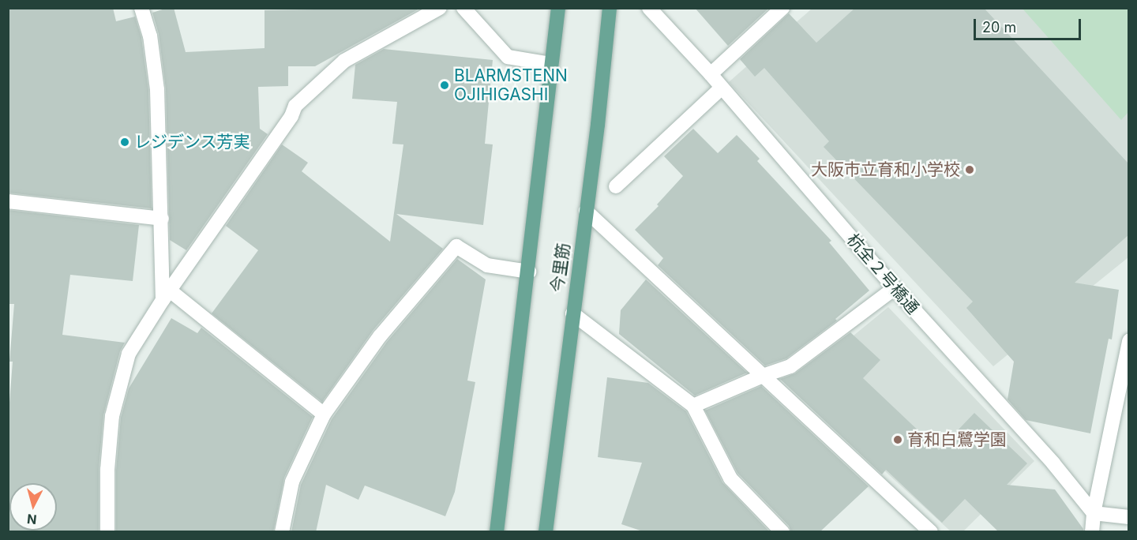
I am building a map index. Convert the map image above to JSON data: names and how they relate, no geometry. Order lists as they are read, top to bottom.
{
  "streets": {
    "main road": ["今里筋"],
    "street": ["杭全２号橋通"]
  },
  "places": [
    "BLARMSTENN OJIHIGASHI",
    "レジデンス芳実",
    "大阪市立育和小学校",
    "育和白鷺学園"
  ],
  "scale_bar": "20 m",
  "north": "bottom"
}
